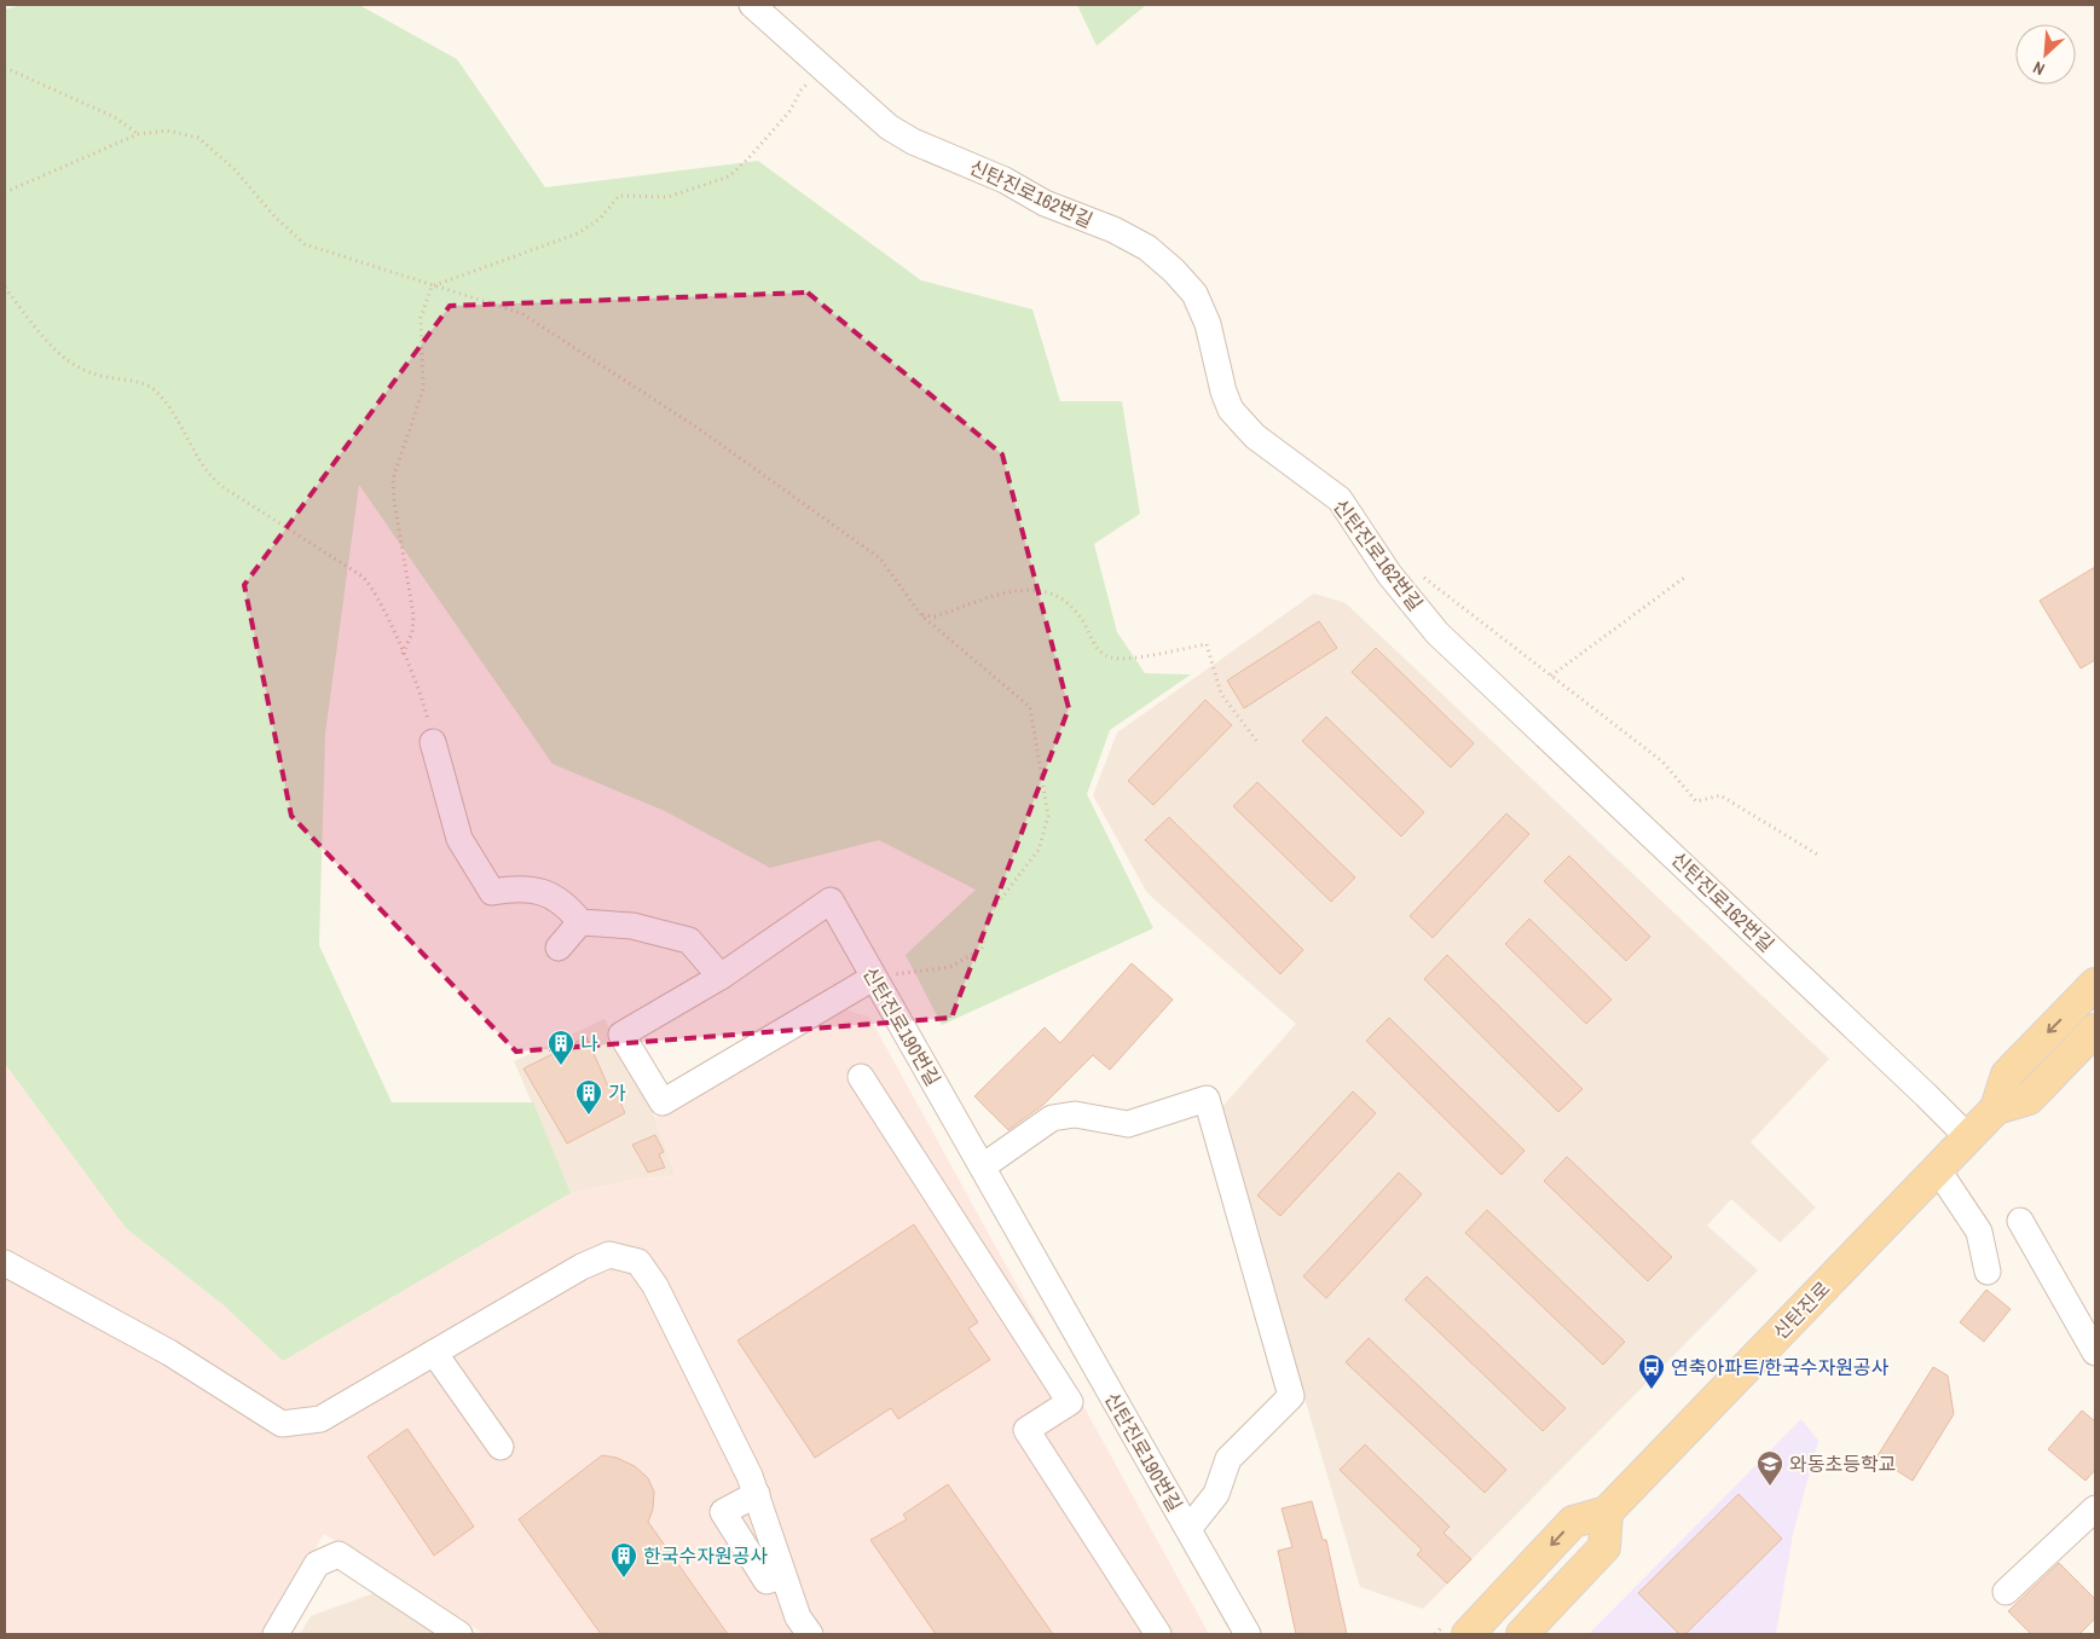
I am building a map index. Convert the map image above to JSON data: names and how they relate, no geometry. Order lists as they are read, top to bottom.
{
  "streets": {
    "main road": ["신탄진로"],
    "street": ["신탄진로162번길", "신탄진로190번길"]
  },
  "crossings": [
    ["신탄진로162번길", "신탄진로"]
  ],
  "places": {
    "building": ["나", "가", "한국수자원공사"],
    "bus stop": ["연축아파트/한국수자원공사"],
    "school or university": ["와동초등학교"]
  },
  "north": "bottom left"
}
